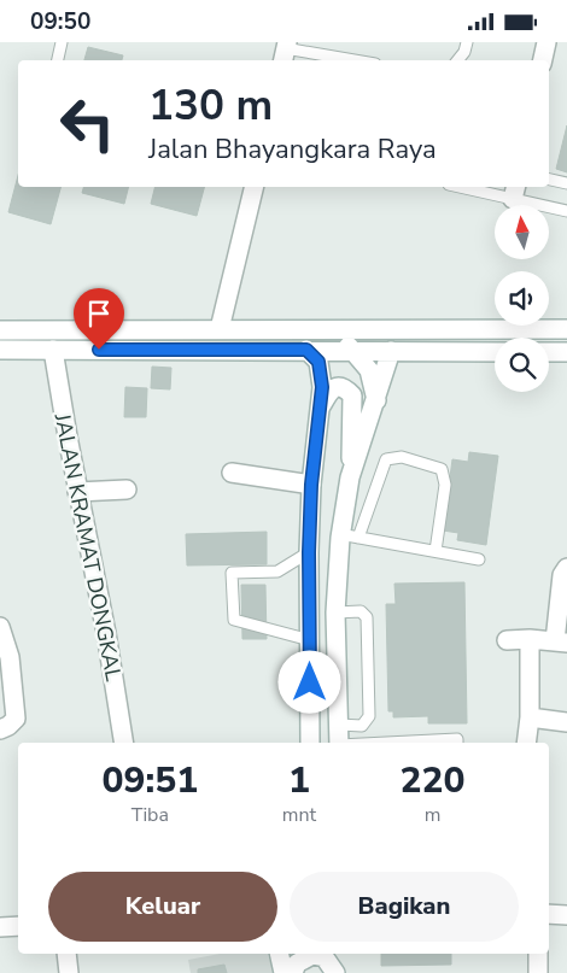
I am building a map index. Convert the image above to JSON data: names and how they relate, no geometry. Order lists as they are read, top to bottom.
{
  "streets": {
    "main road": ["JALAN KRAMAT DONGKAL"]
  },
  "north": "top",
  "page": {
    "status": "09:50",
    "turn": ["130 m", "Jalan Bhayangkara Raya"],
    "eta": [
      "09:51",
      "Tiba",
      "1",
      "mnt",
      "220",
      "m"
    ],
    "buttons": ["Keluar", "Bagikan"]
  }
}
